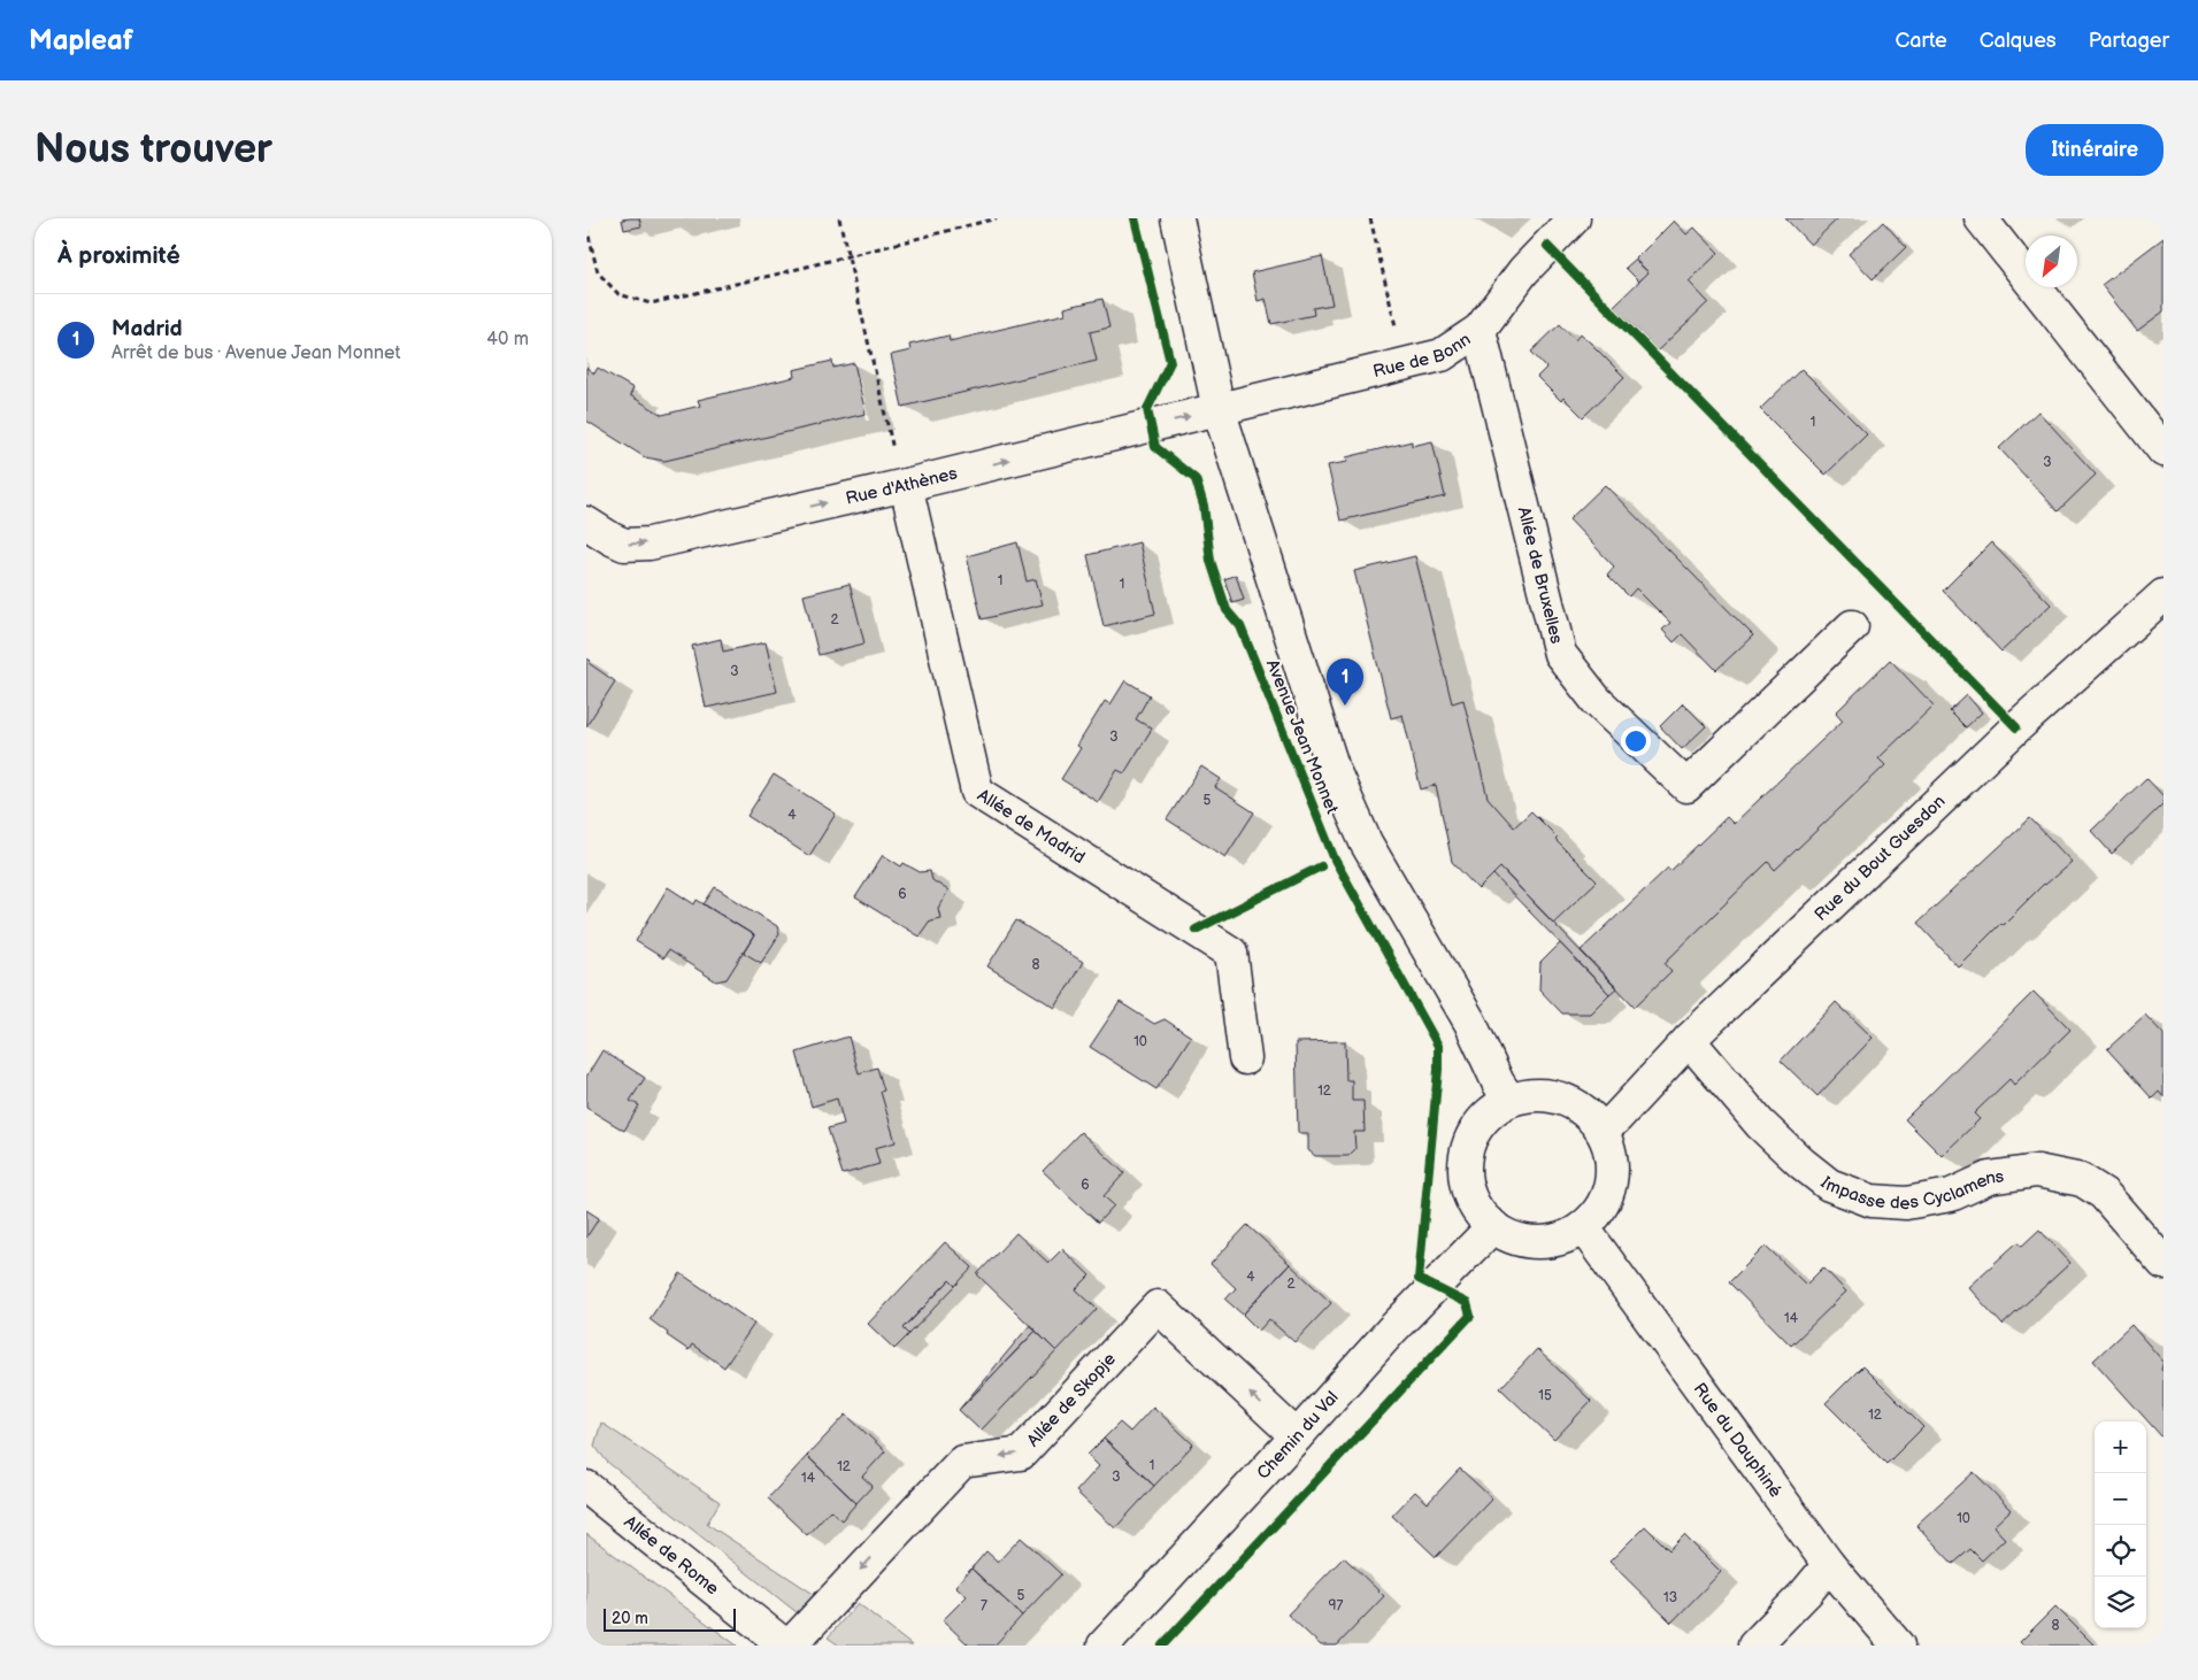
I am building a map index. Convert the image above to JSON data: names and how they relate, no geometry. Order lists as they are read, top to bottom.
{
  "streets": {
    "street": [
      "Rue de Bonn",
      "Rue d'Athènes",
      "Allée de Bruxelles",
      "Avenue Jean Monnet",
      "Allée de Madrid",
      "Rue du Bout Guesdon",
      "Impasse des Cyclamens",
      "Allée de Skopje",
      "Chemin du Val",
      "Rue du Dauphiné",
      "Allée de Rome"
    ]
  },
  "crossings": [
    ["Rue de Bonn", "Rue d'Athènes"],
    ["Rue de Bonn", "Allée de Bruxelles"],
    ["Rue de Bonn", "Avenue Jean Monnet"],
    ["Rue d'Athènes", "Avenue Jean Monnet"],
    ["Rue d'Athènes", "Allée de Madrid"],
    ["Avenue Jean Monnet", "Rue du Bout Guesdon"],
    ["Avenue Jean Monnet", "Chemin du Val"],
    ["Avenue Jean Monnet", "Rue du Dauphiné"],
    ["Rue du Bout Guesdon", "Impasse des Cyclamens"],
    ["Rue du Bout Guesdon", "Chemin du Val"],
    ["Rue du Bout Guesdon", "Rue du Dauphiné"],
    ["Allée de Skopje", "Chemin du Val"],
    ["Chemin du Val", "Rue du Dauphiné"]
  ],
  "one_way": ["Rue d'Athènes"],
  "house_numbers": [
    "1",
    "3",
    "1",
    "1",
    "2",
    "3",
    "3",
    "5",
    "4",
    "6",
    "8",
    "10",
    "12",
    "6",
    "4",
    "2",
    "14",
    "15",
    "12",
    "1",
    "12",
    "3",
    "14",
    "10",
    "5",
    "13",
    "7",
    "97",
    "8"
  ],
  "scale_bar": "20 m",
  "north": "bottom left",
  "page": {
    "header": "Mapleaf",
    "nav": ["Carte", "Calques", "Partager"],
    "buttons": "Itinéraire",
    "title": "Nous trouver",
    "heading": "À proximité",
    "list": [
      {
        "mark": "1",
        "name": "Madrid",
        "note": "Arrêt de bus · Avenue Jean Monnet",
        "value": "40 m"
      }
    ],
    "pins": "1",
    "map_buttons": ["+", "−"],
    "scale": "20 m"
  }
}
